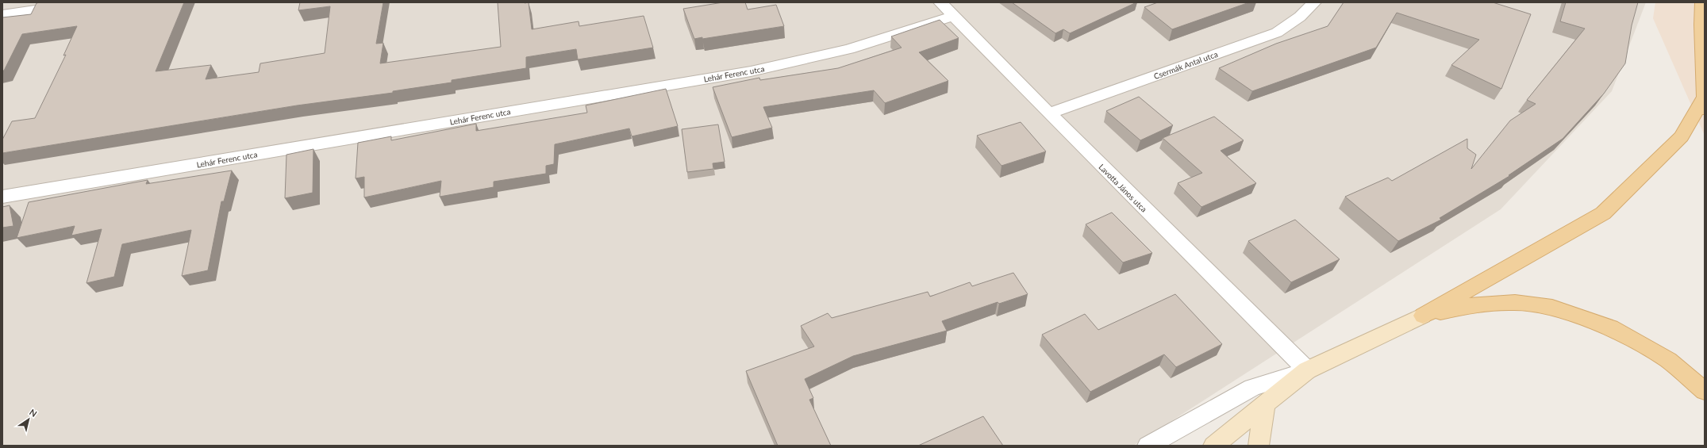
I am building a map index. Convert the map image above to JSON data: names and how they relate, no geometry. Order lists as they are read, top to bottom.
{
  "streets": {
    "street": ["Csermák Antal utca", "Lehár Ferenc utca", "Lavotta János utca"]
  },
  "crossings": [
    ["Csermák Antal utca", "Lavotta János utca"],
    ["Lehár Ferenc utca", "Lavotta János utca"]
  ],
  "north": "top right"
}
